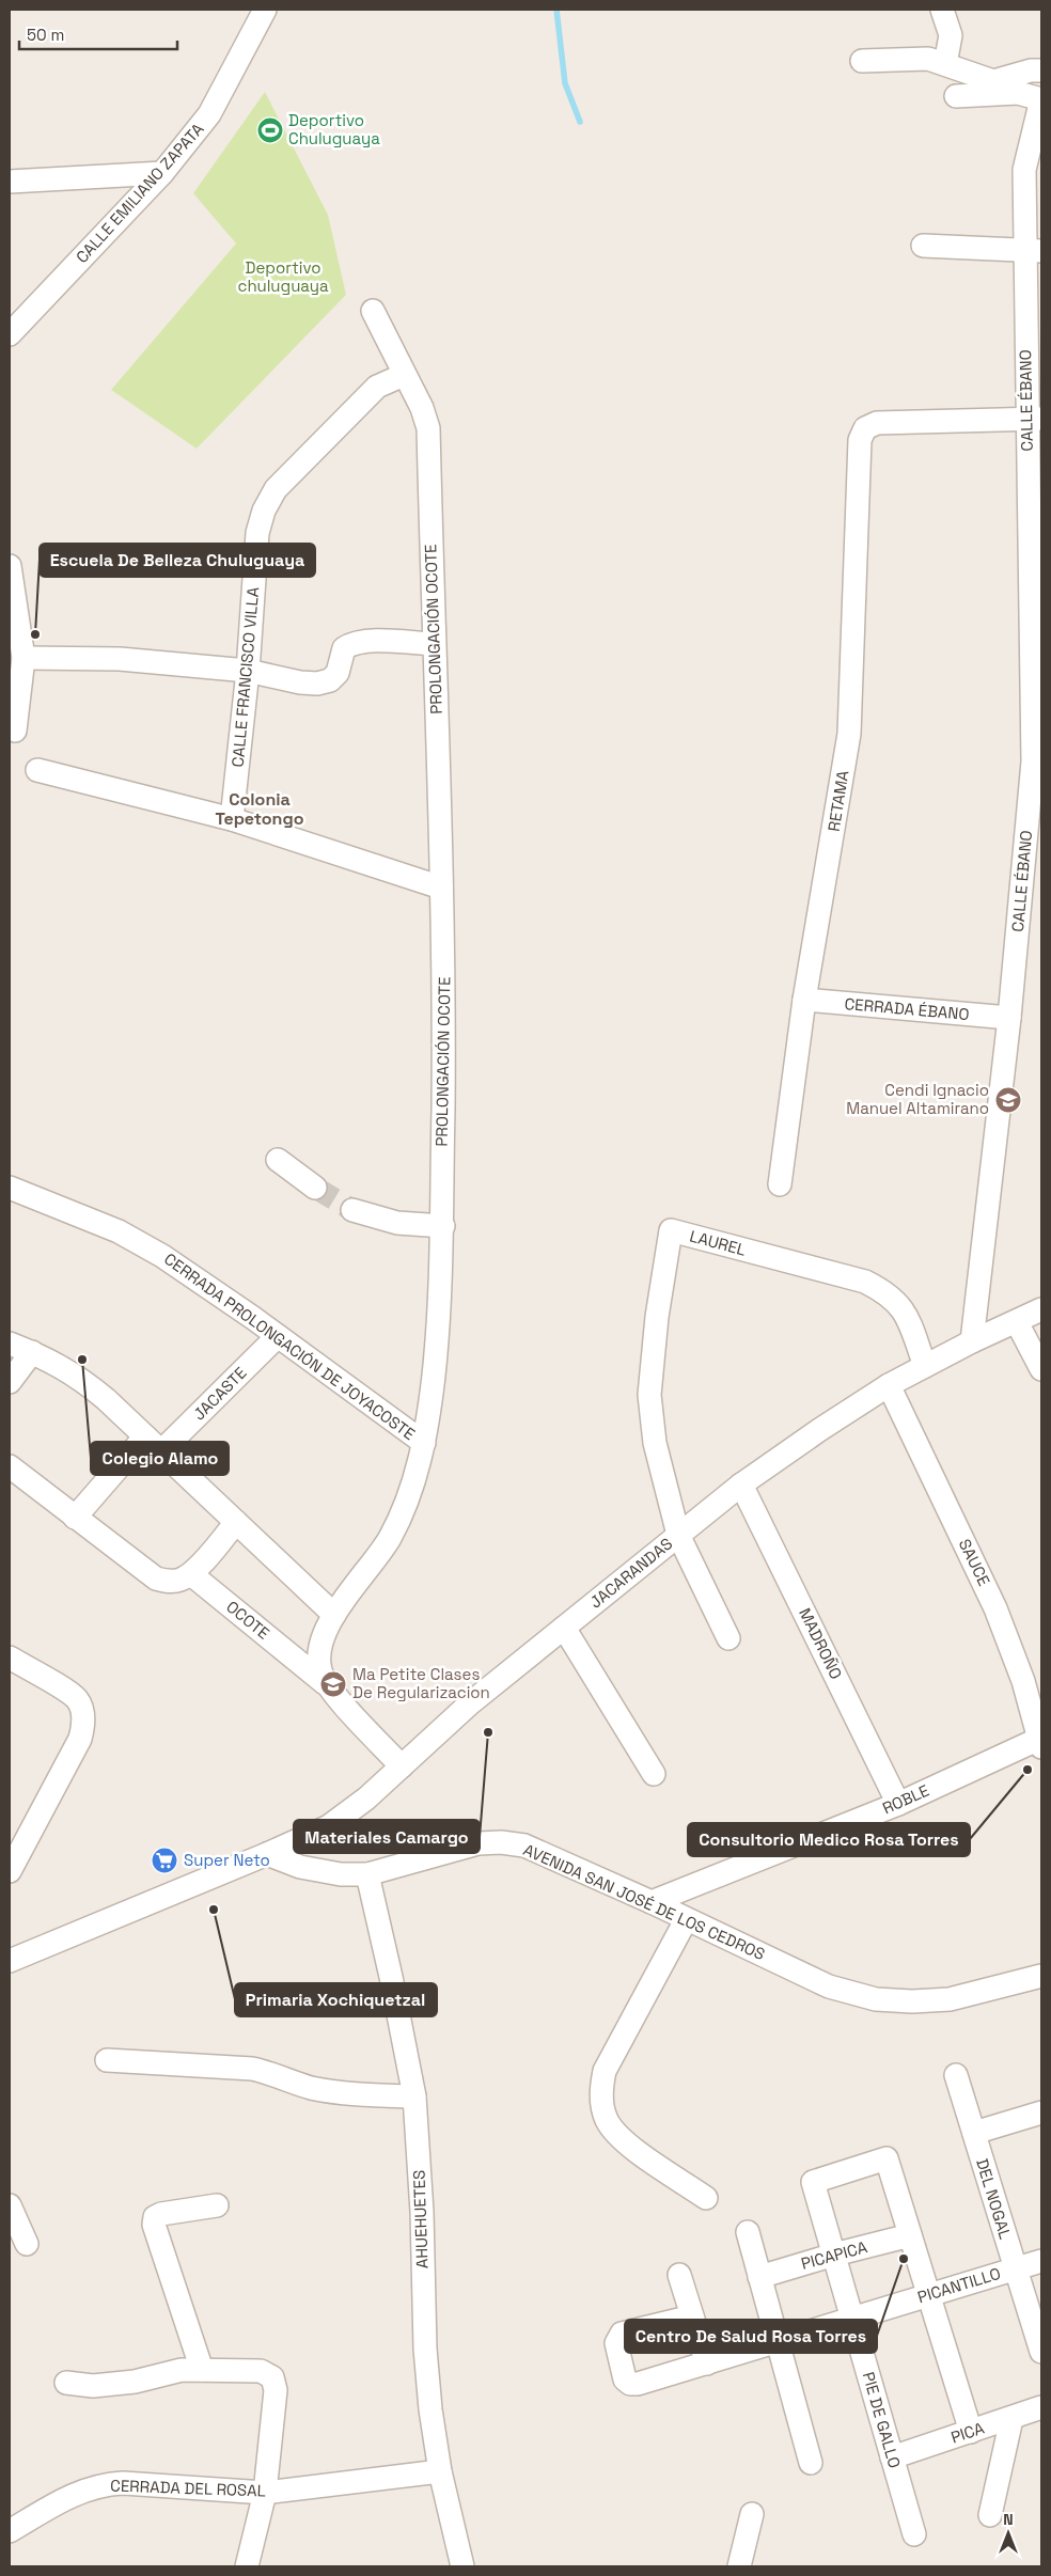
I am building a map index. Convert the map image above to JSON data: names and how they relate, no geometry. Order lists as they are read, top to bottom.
{
  "streets": {
    "street": [
      "CALLE EMILIANO ZAPATA",
      "CALLE ÉBANO",
      "PROLONGACIÓN OCOTE",
      "CALLE FRANCISCO VILLA",
      "RETAMA",
      "CERRADA ÉBANO",
      "LAUREL",
      "CERRADA PROLONGACIÓN DE JOYACOSTE",
      "JACASTE",
      "SAUCE",
      "JACARANDAS",
      "OCOTE",
      "MADROÑO",
      "ROBLE",
      "AVENIDA SAN JOSÉ DE LOS CEDROS",
      "DEL NOGAL",
      "AHUEHUETES",
      "PICAPICA",
      "PICANTILLO",
      "PIE DE GALLO",
      "PICA",
      "CERRADA DEL ROSAL"
    ]
  },
  "crossings": [
    ["CALLE ÉBANO", "RETAMA"],
    ["CALLE ÉBANO", "CERRADA ÉBANO"],
    ["CALLE ÉBANO", "JACARANDAS"],
    ["PROLONGACIÓN OCOTE", "CALLE FRANCISCO VILLA"],
    ["PROLONGACIÓN OCOTE", "CERRADA PROLONGACIÓN DE JOYACOSTE"],
    ["PROLONGACIÓN OCOTE", "JACARANDAS"],
    ["PROLONGACIÓN OCOTE", "OCOTE"],
    ["RETAMA", "CERRADA ÉBANO"],
    ["LAUREL", "JACARANDAS"],
    ["CERRADA PROLONGACIÓN DE JOYACOSTE", "JACASTE"],
    ["SAUCE", "JACARANDAS"],
    ["SAUCE", "ROBLE"],
    ["JACARANDAS", "MADROÑO"],
    ["JACARANDAS", "AVENIDA SAN JOSÉ DE LOS CEDROS"],
    ["MADROÑO", "ROBLE"],
    ["ROBLE", "AVENIDA SAN JOSÉ DE LOS CEDROS"],
    ["AVENIDA SAN JOSÉ DE LOS CEDROS", "AHUEHUETES"],
    ["DEL NOGAL", "PICANTILLO"],
    ["AHUEHUETES", "CERRADA DEL ROSAL"],
    ["PICAPICA", "PIE DE GALLO"],
    ["PICANTILLO", "PIE DE GALLO"],
    ["PIE DE GALLO", "PICA"]
  ],
  "districts": ["Colonia Tepetongo"],
  "parks": ["Deportivo chuluguaya"],
  "places": {
    "sports": ["Deportivo Chuluguaya"],
    "other": [
      "Escuela De Belleza Chuluguaya",
      "Colegio Alamo",
      "Materiales Camargo",
      "Consultorio Medico Rosa Torres",
      "Primaria Xochiquetzal",
      "Centro De Salud Rosa Torres"
    ],
    "school or university": ["Cendi Ignacio Manuel Altamirano", "Ma Petite Clases De Regularizacion"],
    "supermarket": ["Super Neto"]
  },
  "scale_bar": "50 m",
  "north": "top"
}
